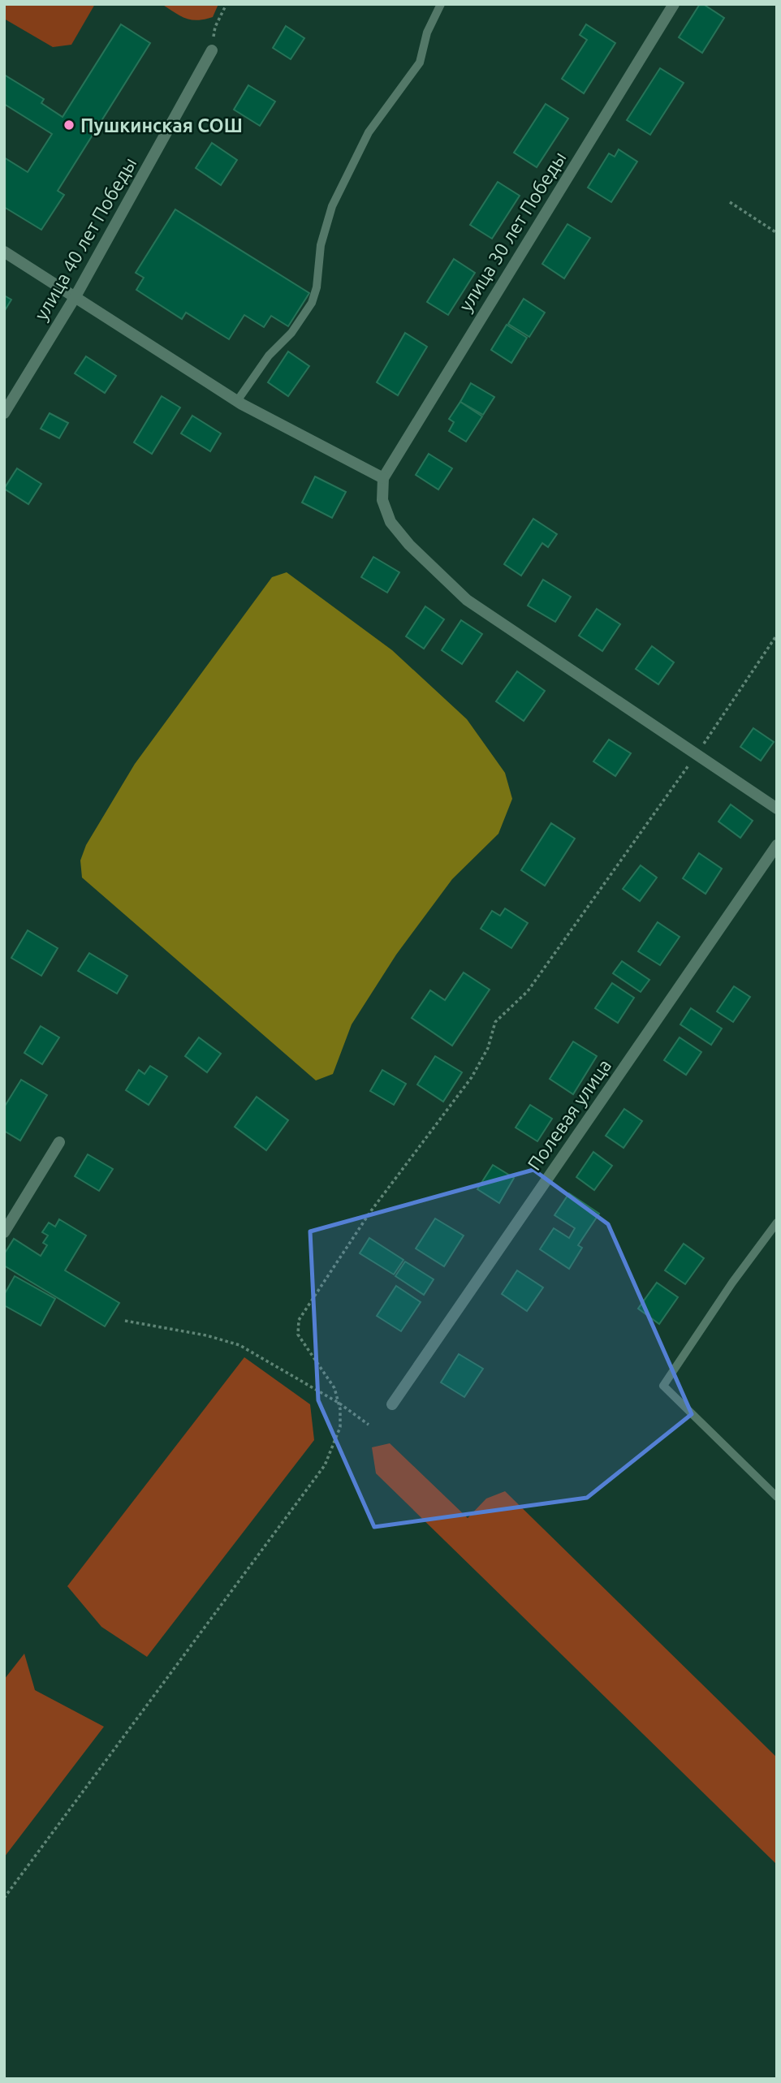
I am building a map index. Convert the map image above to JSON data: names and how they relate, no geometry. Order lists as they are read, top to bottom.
{
  "streets": {
    "street": ["улица 30 лет Победы", "улица 40 лет Победы", "Полевая улица"]
  },
  "places": ["Пушкинская СОШ"]
}
